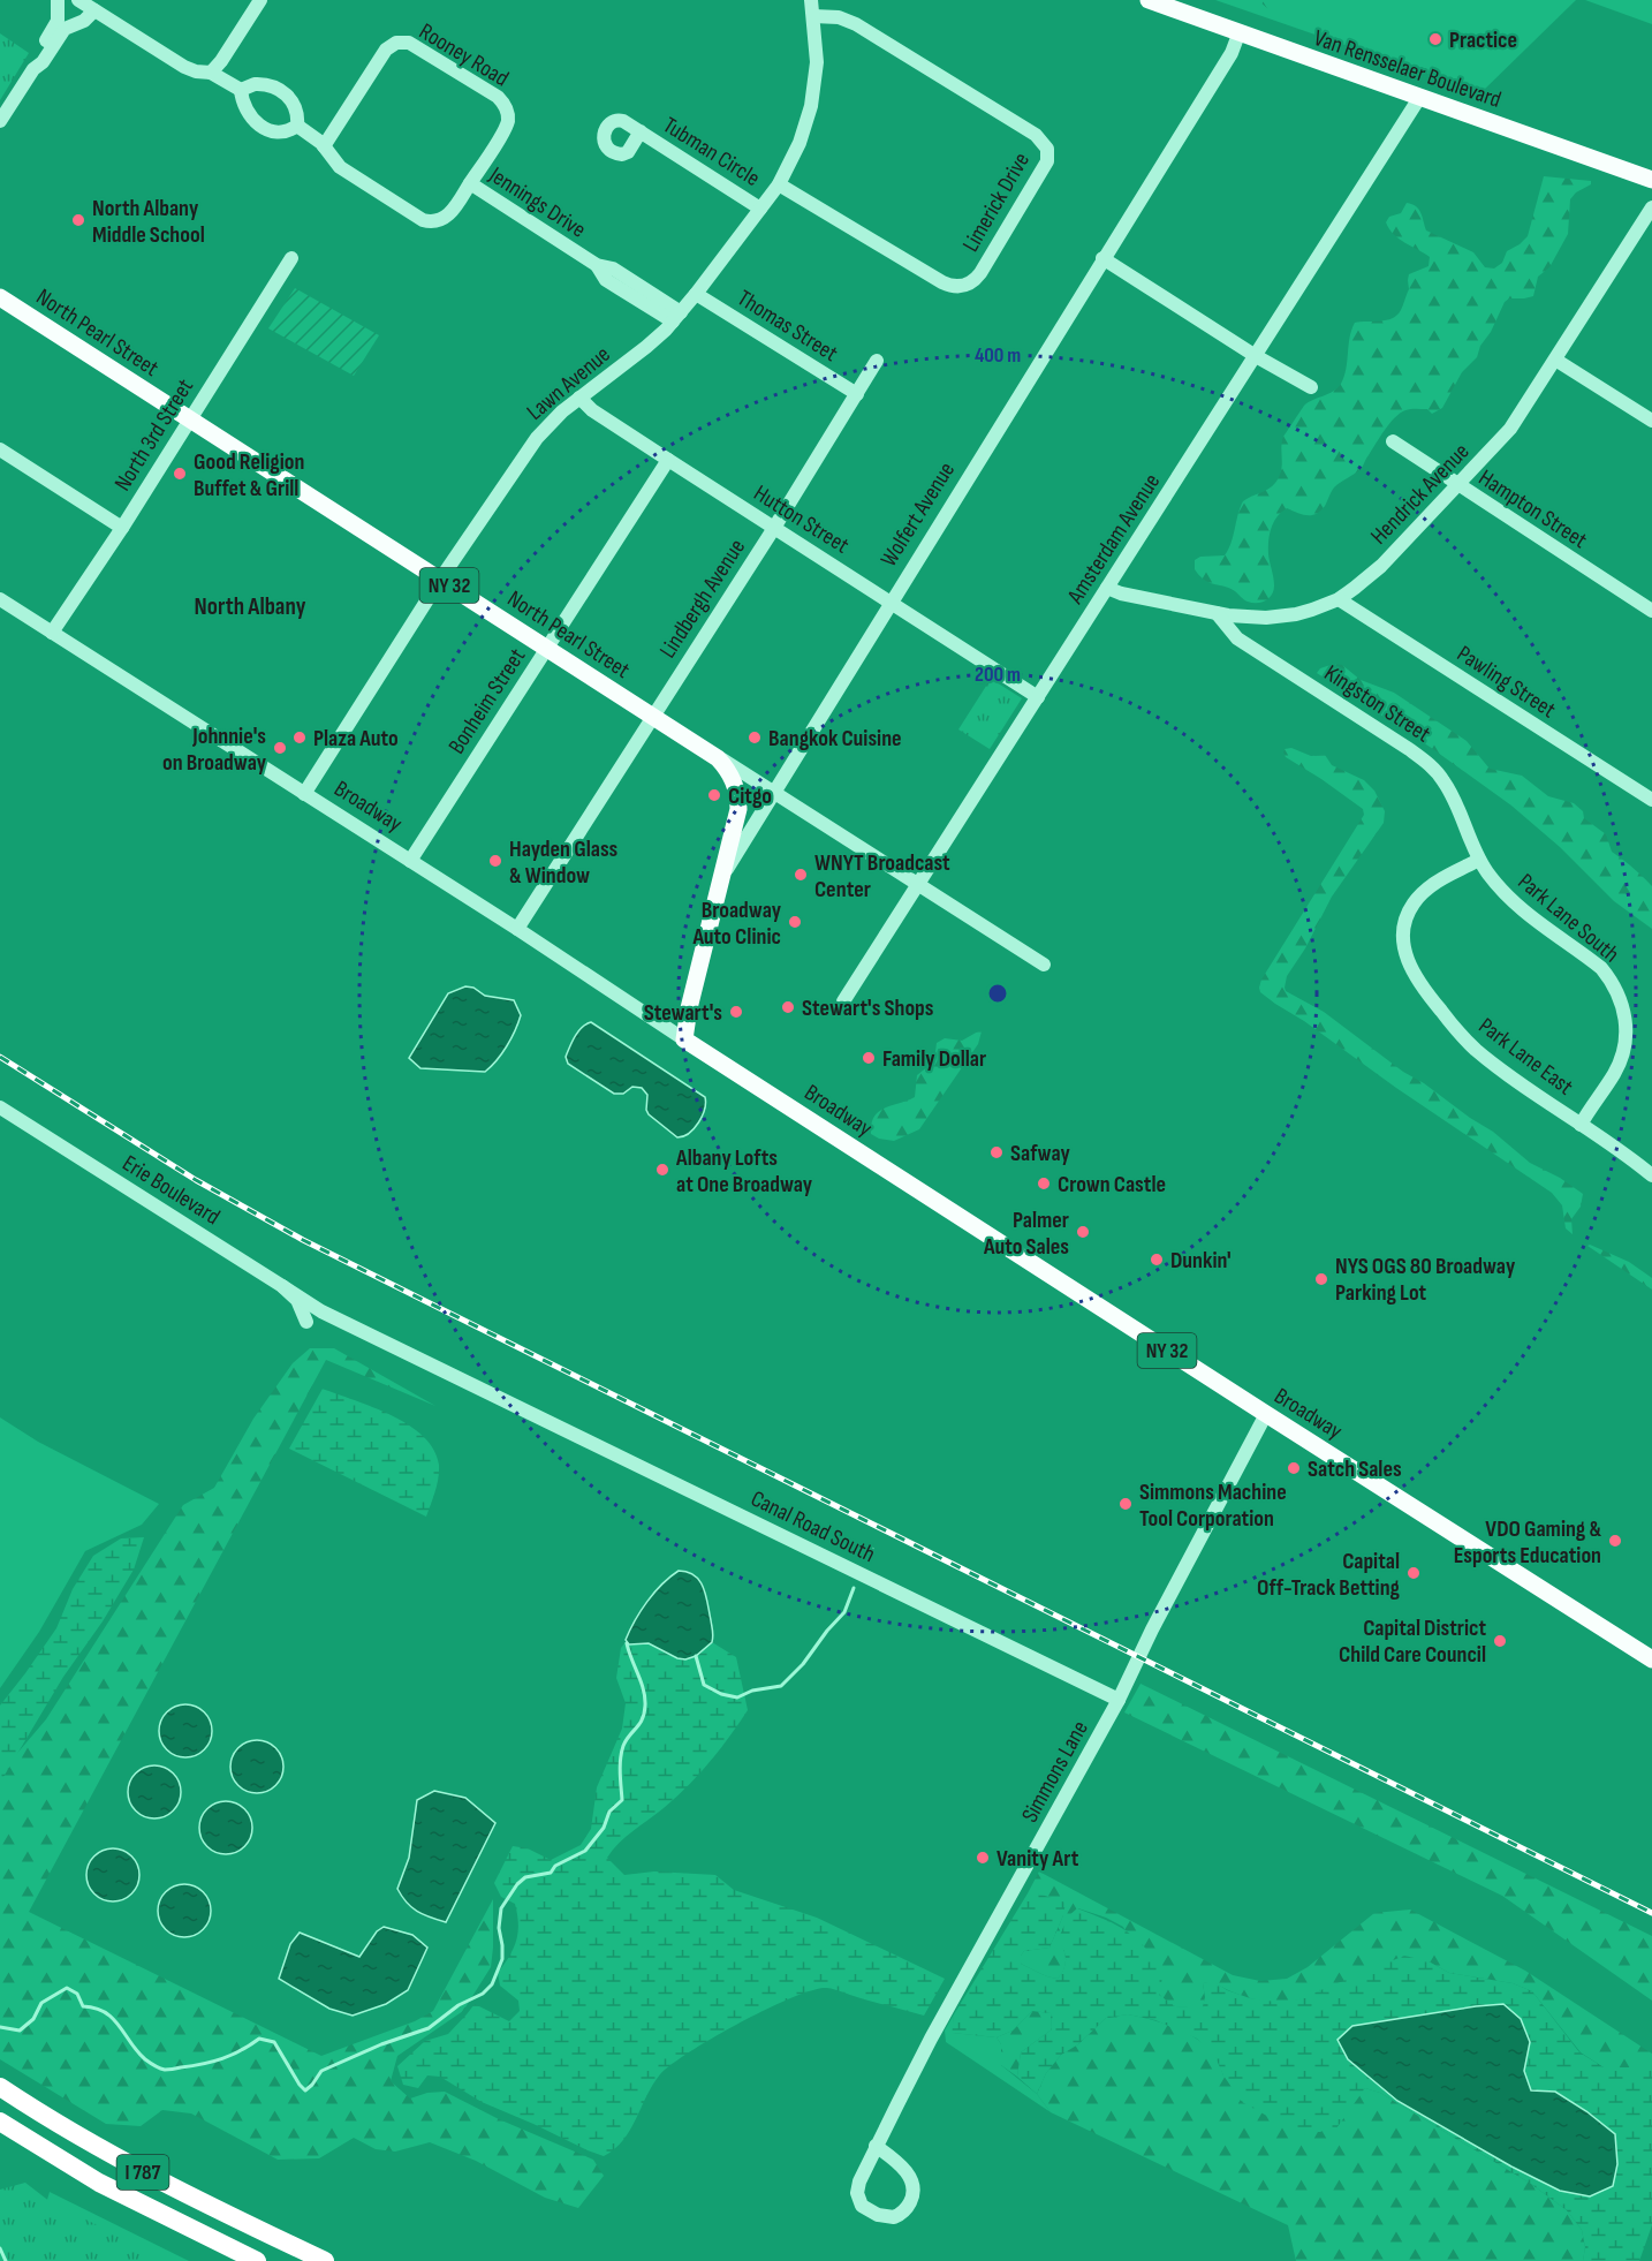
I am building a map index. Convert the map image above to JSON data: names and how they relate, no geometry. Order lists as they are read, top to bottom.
{
  "streets": {
    "highway": ["I 787"],
    "main road": [
      "Van Rensselaer Boulevard",
      "North Pearl Street",
      "Wolfert Avenue",
      "NY 32",
      "Broadway"
    ],
    "street": [
      "Rooney Road",
      "Tubman Circle",
      "Jennings Drive",
      "Limerick Drive",
      "Thomas Street",
      "Lawn Avenue",
      "North 3rd Street",
      "Hendrick Avenue",
      "Hampton Street",
      "Hutton Street",
      "Amsterdam Avenue",
      "Lindbergh Avenue",
      "Pawling Street",
      "Bonheim Street",
      "Kingston Street",
      "Park Lane South",
      "Park Lane East",
      "Erie Boulevard",
      "Canal Road South",
      "Simmons Lane"
    ]
  },
  "crossings": [
    ["Rooney Road", "Jennings Drive"],
    ["Van Rensselaer Boulevard", "Wolfert Avenue"],
    ["Van Rensselaer Boulevard", "Amsterdam Avenue"],
    ["Tubman Circle", "Lawn Avenue"],
    ["Jennings Drive", "Lawn Avenue"],
    ["Limerick Drive", "Lawn Avenue"],
    ["Thomas Street", "Lawn Avenue"],
    ["Thomas Street", "Lindbergh Avenue"],
    ["North Pearl Street", "Lawn Avenue"],
    ["North Pearl Street", "North 3rd Street"],
    ["North Pearl Street", "Wolfert Avenue"],
    ["North Pearl Street", "Amsterdam Avenue"],
    ["North Pearl Street", "NY 32"],
    ["North Pearl Street", "Lindbergh Avenue"],
    ["North Pearl Street", "Bonheim Street"],
    ["Lawn Avenue", "Hutton Street"],
    ["Lawn Avenue", "Broadway"],
    ["North 3rd Street", "Broadway"],
    ["Hendrick Avenue", "Hampton Street"],
    ["Hendrick Avenue", "Amsterdam Avenue"],
    ["Hendrick Avenue", "Pawling Street"],
    ["Hendrick Avenue", "Kingston Street"],
    ["Wolfert Avenue", "Hutton Street"],
    ["Wolfert Avenue", "NY 32"],
    ["Wolfert Avenue", "Broadway"],
    ["Hutton Street", "Amsterdam Avenue"],
    ["Hutton Street", "Lindbergh Avenue"],
    ["Hutton Street", "Bonheim Street"],
    ["Lindbergh Avenue", "Broadway"],
    ["Bonheim Street", "Broadway"],
    ["Kingston Street", "Park Lane South"],
    ["Kingston Street", "Park Lane East"],
    ["Broadway", "Simmons Lane"],
    ["Park Lane South", "Park Lane East"],
    ["Erie Boulevard", "Canal Road South"],
    ["Canal Road South", "Simmons Lane"]
  ],
  "districts": ["North Albany"],
  "places": [
    "Practice",
    "North Albany Middle School",
    "Good Religion Buffet & Grill",
    "Plaza Auto",
    "Bangkok Cuisine",
    "Johnnie's on Broadway",
    "Citgo",
    "Hayden Glass & Window",
    "WNYT Broadcast Center",
    "Broadway Auto Clinic",
    "Stewart's Shops",
    "Stewart's",
    "Family Dollar",
    "Safway",
    "Albany Lofts at One Broadway",
    "Crown Castle",
    "Palmer Auto Sales",
    "Dunkin'",
    "NYS OGS 80 Broadway Parking Lot",
    "Satch Sales",
    "Simmons Machine Tool Corporation",
    "VDO Gaming & Esports Education",
    "Capital Off-Track Betting",
    "Capital District Child Care Council",
    "Vanity Art"
  ],
  "rings": ["400 m", "200 m"]
}
